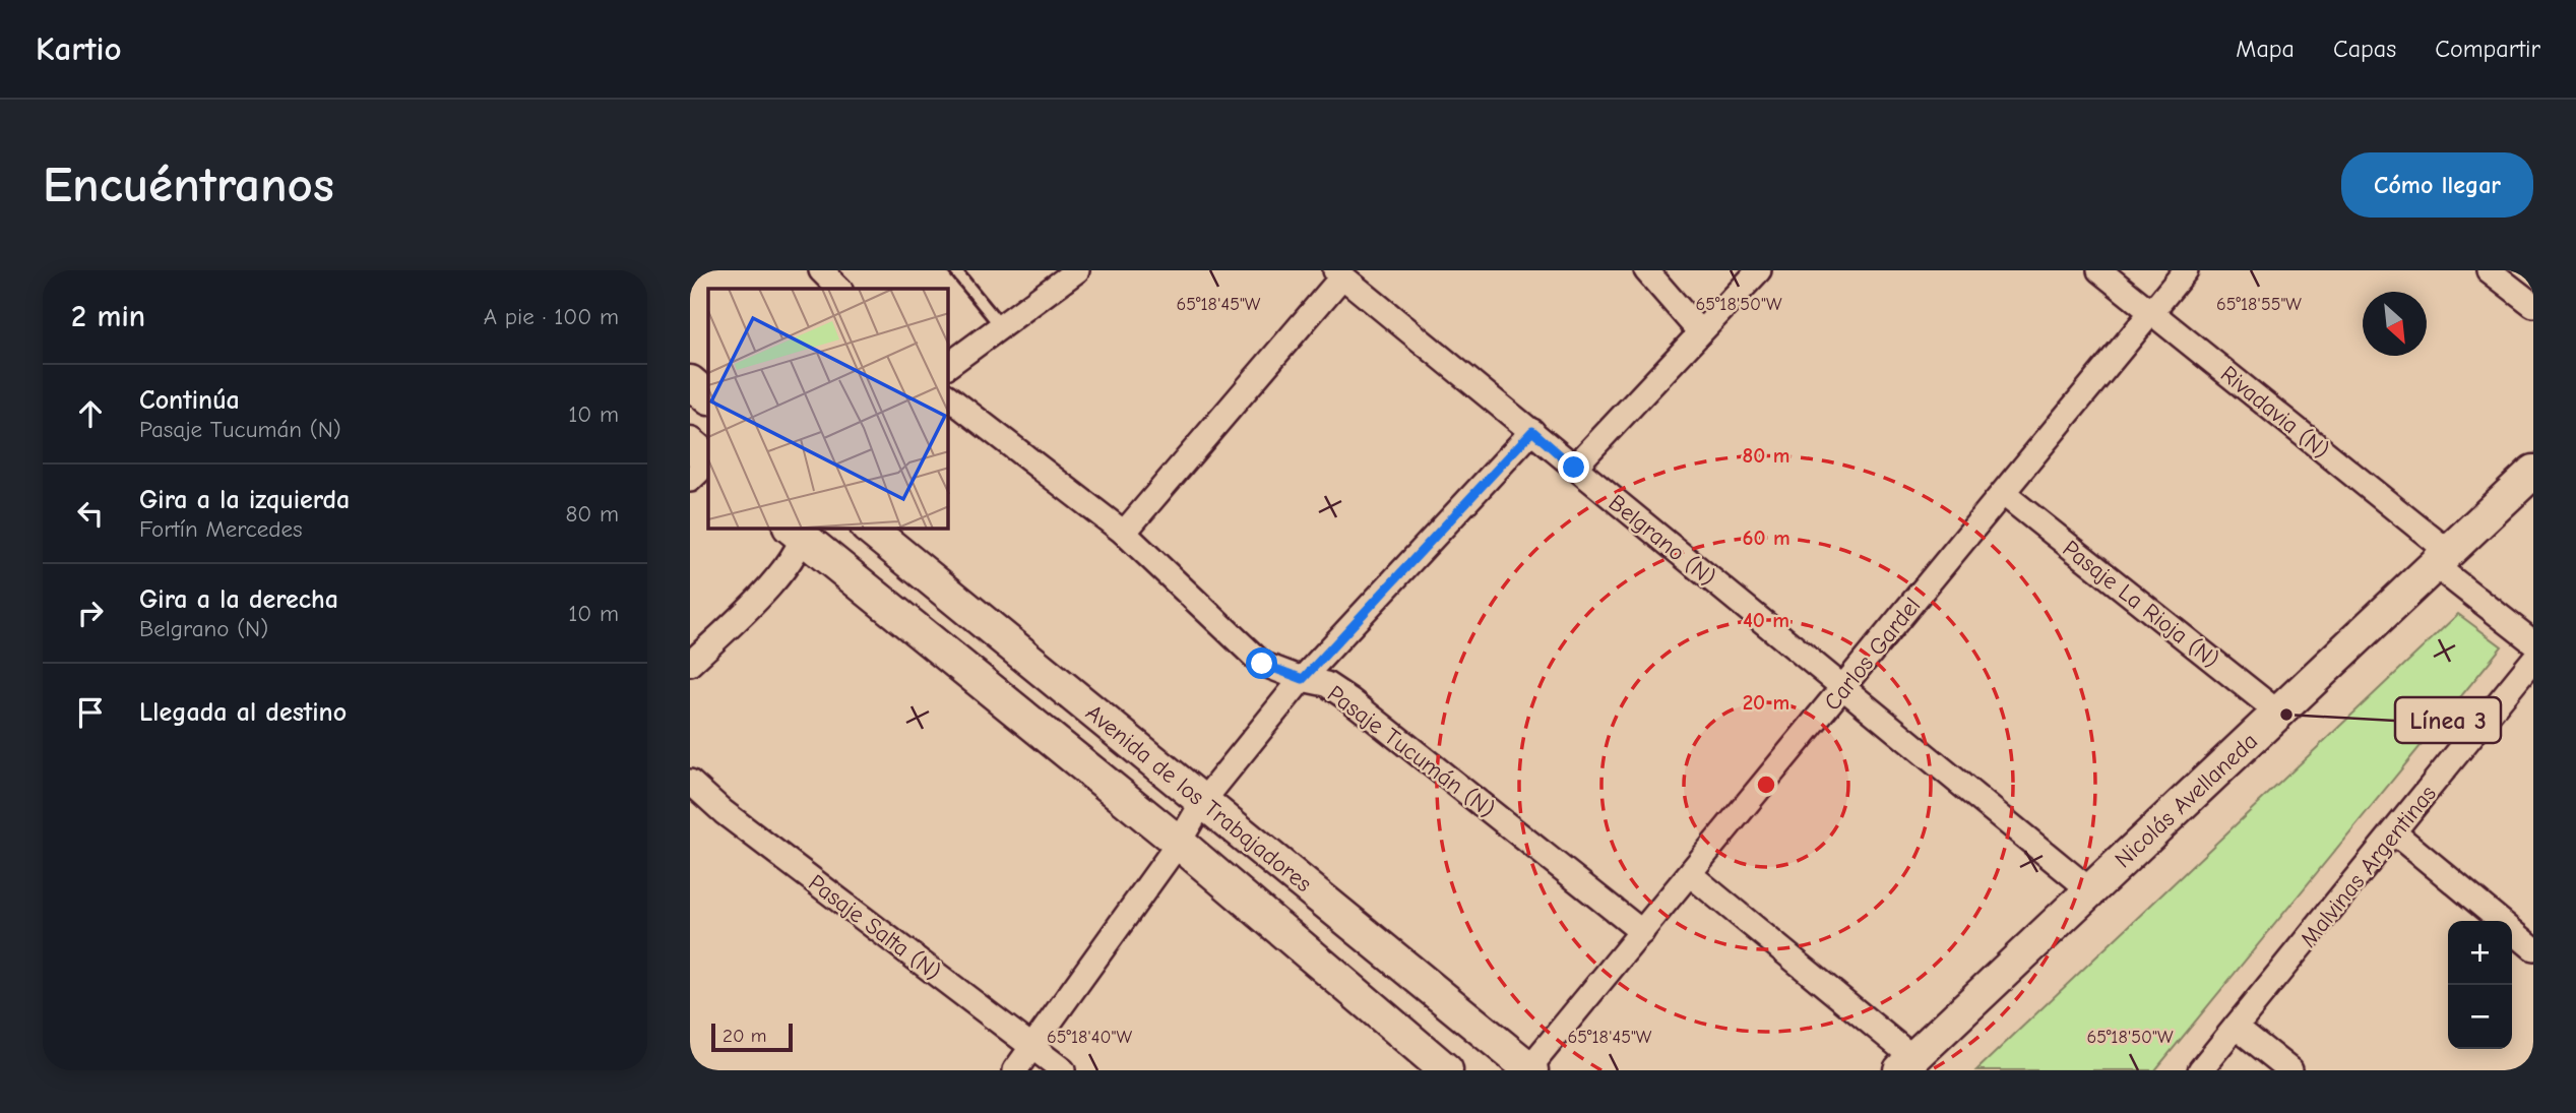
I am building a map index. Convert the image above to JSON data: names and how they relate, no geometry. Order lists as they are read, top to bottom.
{
  "streets": {
    "street": [
      "Rivadavia (N)",
      "Belgrano (N)",
      "Pasaje La Rioja (N)",
      "Carlos Gardel",
      "Pasaje Tucumán (N)",
      "Avenida de los Trabajadores",
      "Nicolás Avellaneda",
      "Malvinas Argentinas",
      "Pasaje Salta (N)"
    ]
  },
  "crossings": [
    ["Rivadavia (N)", "Carlos Gardel"],
    ["Rivadavia (N)", "Nicolás Avellaneda"],
    ["Belgrano (N)", "Carlos Gardel"],
    ["Belgrano (N)", "Nicolás Avellaneda"],
    ["Pasaje La Rioja (N)", "Carlos Gardel"],
    ["Pasaje La Rioja (N)", "Nicolás Avellaneda"],
    ["Carlos Gardel", "Pasaje Tucumán (N)"],
    ["Carlos Gardel", "Avenida de los Trabajadores"]
  ],
  "places": ["Línea 3"],
  "scale_bar": "20 m",
  "north": "bottom right",
  "page": {
    "header": "Kartio",
    "nav": ["Mapa", "Capas", "Compartir"],
    "buttons": "Cómo llegar",
    "title": "Encuéntranos",
    "heading": ["2 min", "A pie · 100 m"],
    "list": [
      ["Continúa", "Pasaje Tucumán (N)", "10 m"],
      ["Gira a la izquierda", "Fortín Mercedes", "80 m"],
      ["Gira a la derecha", "Belgrano (N)", "10 m"],
      "Llegada al destino"
    ],
    "map_buttons": ["+", "−"],
    "scale": "20 m"
  },
  "coordinates": [
    "65°18'45\"W",
    "65°18'50\"W",
    "65°18'55\"W",
    "65°18'40\"W"
  ],
  "rings": [
    "80 m",
    "60 m",
    "40 m",
    "20 m"
  ]
}
